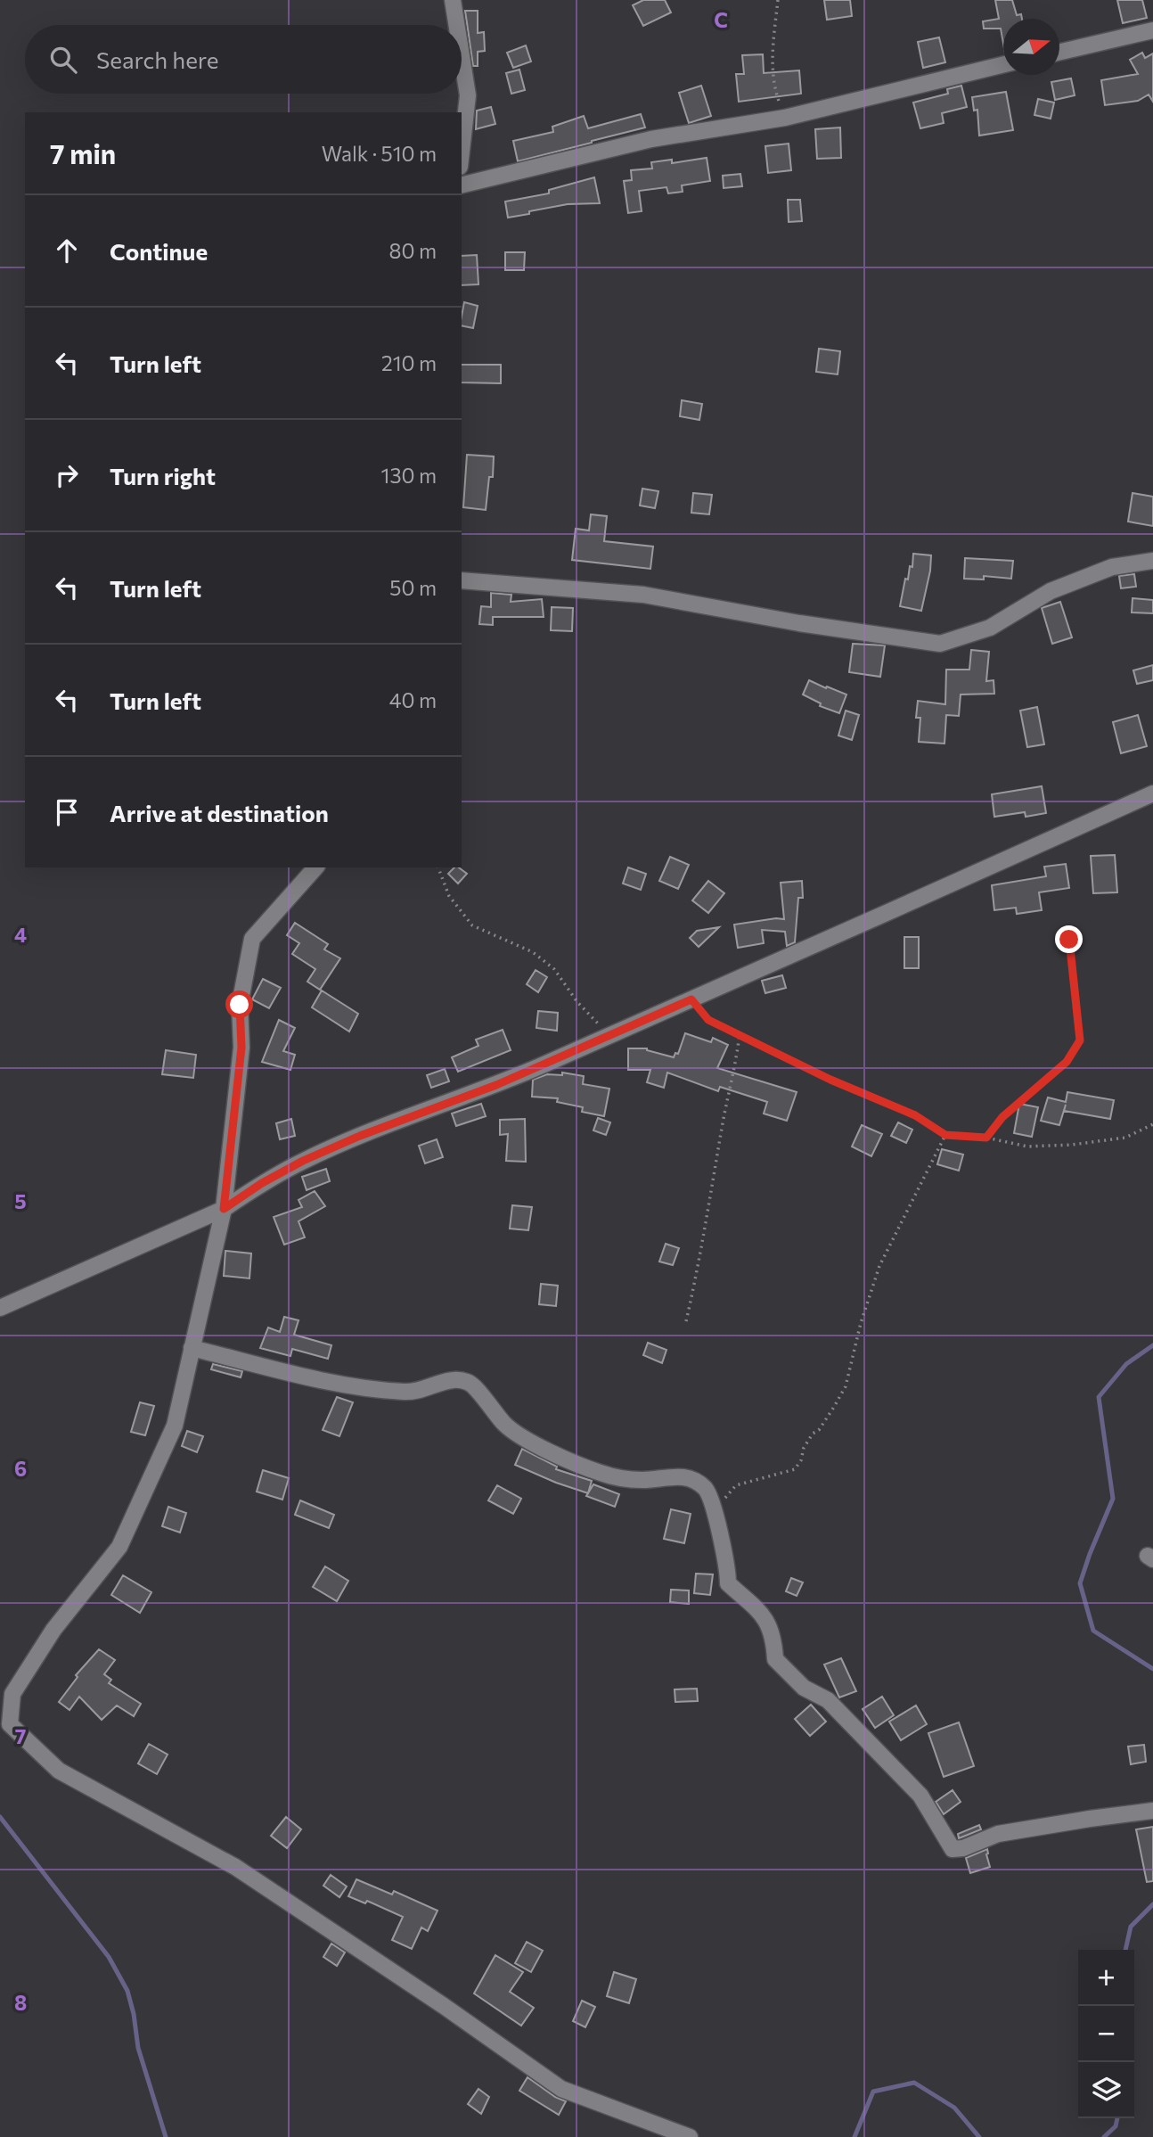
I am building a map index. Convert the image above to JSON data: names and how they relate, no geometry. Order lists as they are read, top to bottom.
{
  "north": "right",
  "page": {
    "search": "Search here",
    "heading": ["7 min", "Walk · 510 m"],
    "list": [
      ["Continue", "80 m"],
      ["Turn left", "210 m"],
      ["Turn right", "130 m"],
      ["Turn left", "50 m"],
      ["Turn left", "40 m"],
      "Arrive at destination"
    ],
    "map_buttons": ["+", "−"]
  },
  "grid": {
    "columns": ["C"],
    "rows": [
      "4",
      "5",
      "6",
      "7",
      "8"
    ]
  }
}
